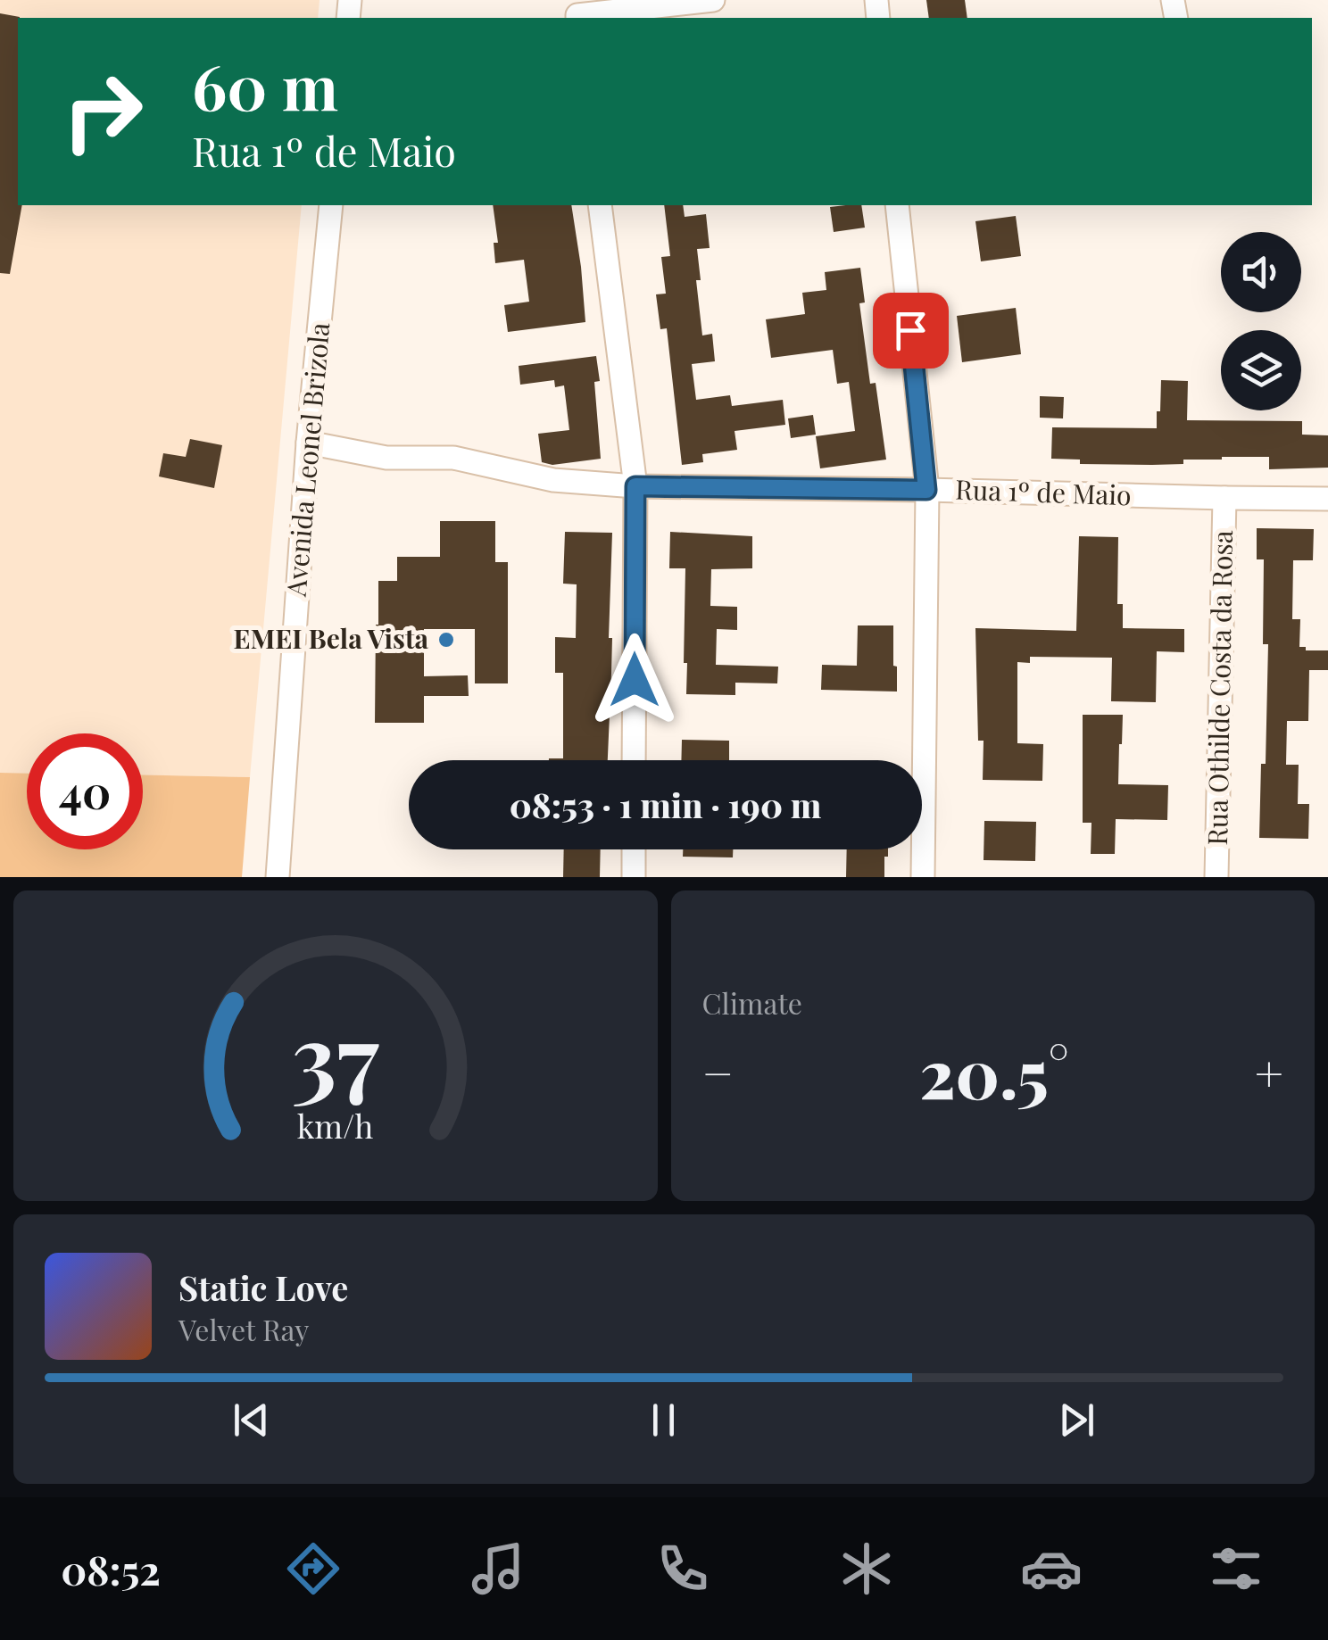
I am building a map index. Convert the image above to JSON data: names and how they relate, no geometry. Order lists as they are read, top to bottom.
{
  "streets": {
    "street": ["Avenida Leonel Brizola", "Rua 1º de Maio", "Rua Othilde Costa da Rosa"]
  },
  "crossings": [
    ["Avenida Leonel Brizola", "Rua 1º de Maio"],
    ["Rua 1º de Maio", "Rua Othilde Costa da Rosa"]
  ],
  "places": ["EMEI Bela Vista"],
  "page": {
    "turn": ["60 m", "Rua 1º de Maio"],
    "limit": "40",
    "trip": "08:53 · 1 min · 190 m",
    "tile": "Climate",
    "heat": ["−", "20.5°", "+"],
    "song": ["Static Love", "Velvet Ray"],
    "tabs": "08:52",
    "gauge": ["37", "km/h"]
  }
}
